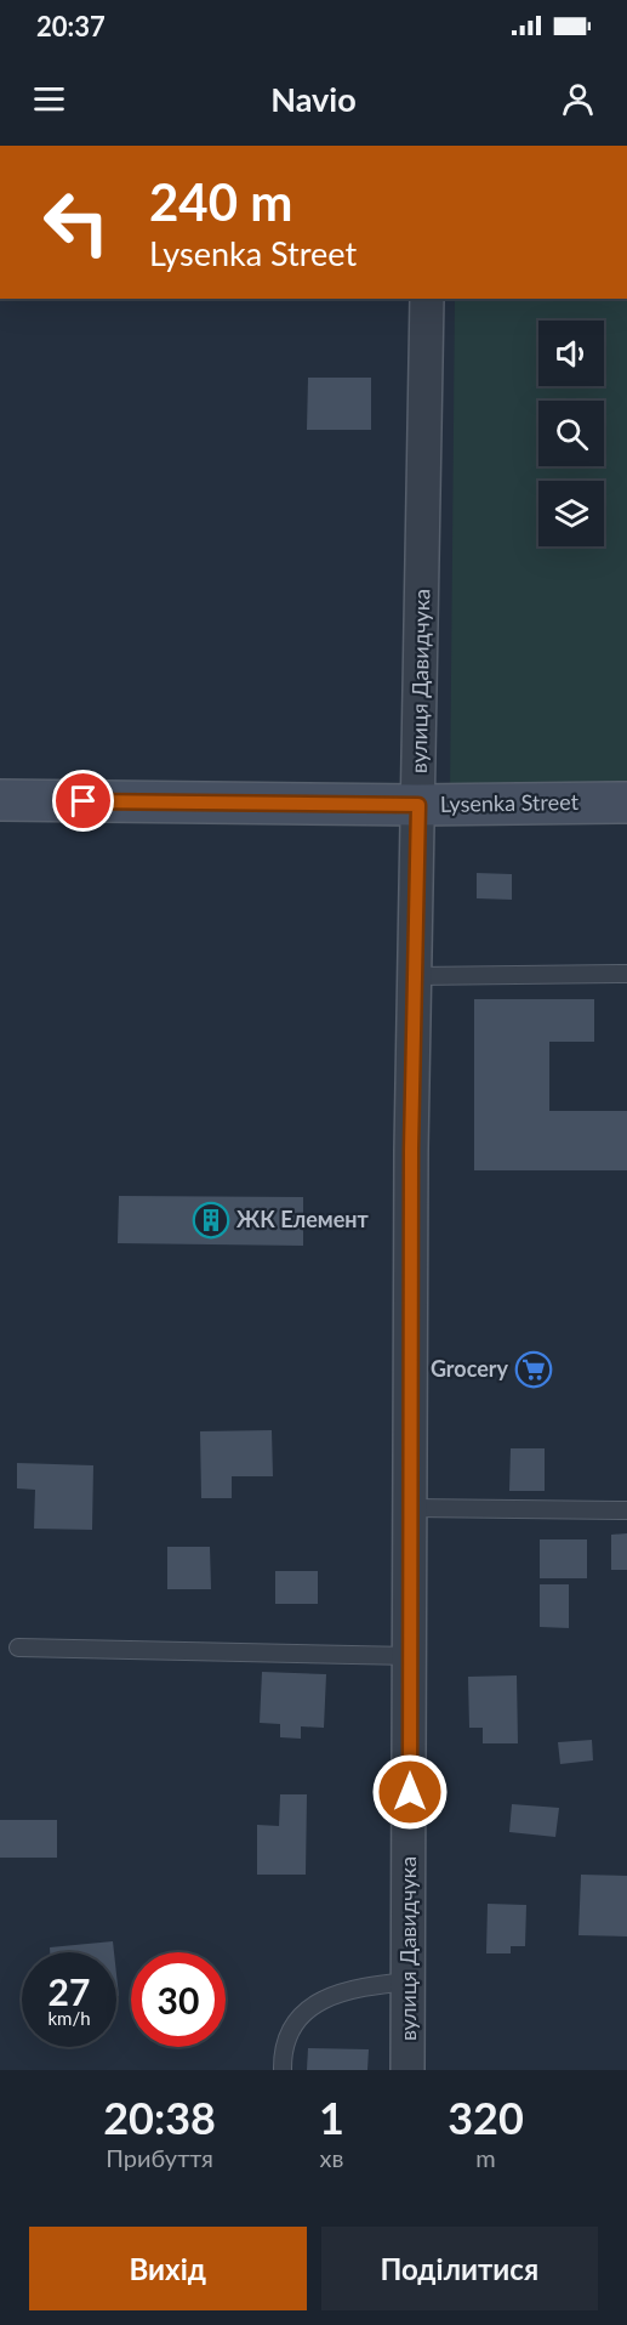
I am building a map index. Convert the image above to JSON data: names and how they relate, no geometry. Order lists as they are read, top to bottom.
{
  "streets": {
    "street": ["вулиця Давидчука", "Lysenka Street"]
  },
  "crossings": [
    ["вулиця Давидчука", "Lysenka Street"]
  ],
  "places": {
    "building": ["ЖК Елемент"],
    "supermarket": ["Grocery"]
  },
  "page": {
    "status": "20:37",
    "header": "Navio",
    "turn": ["240 m", "Lysenka Street"],
    "speed": "27 km/h",
    "limit": "30",
    "eta": [
      "20:38",
      "Прибуття",
      "1",
      "хв",
      "320",
      "m"
    ],
    "buttons": ["Вихід", "Поділитися"]
  }
}
